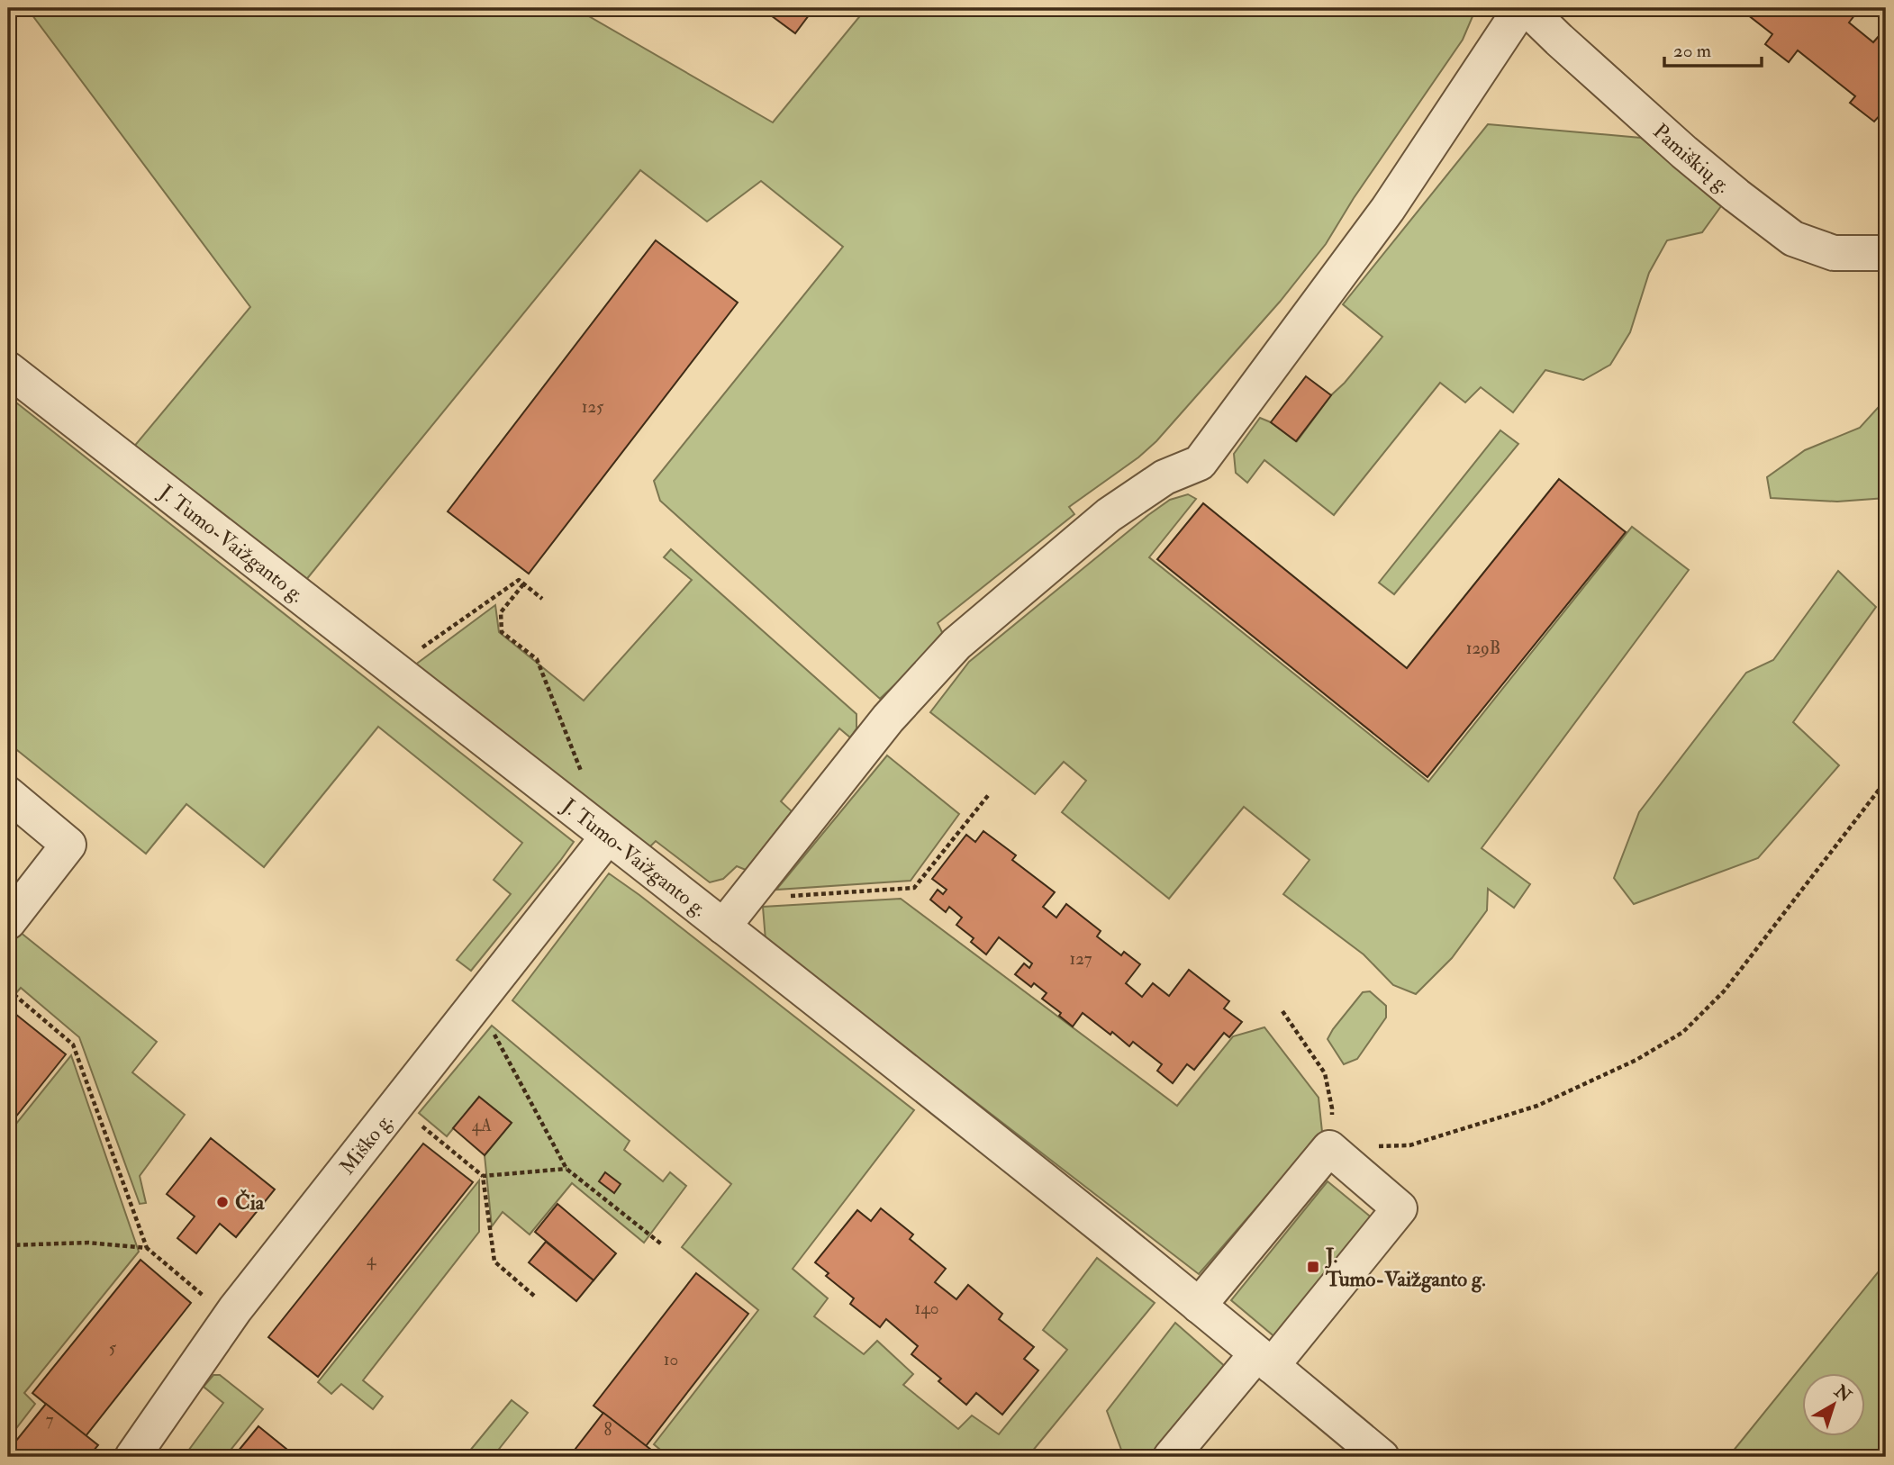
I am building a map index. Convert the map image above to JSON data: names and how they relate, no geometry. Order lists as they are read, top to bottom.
{
  "streets": {
    "street": ["Pamiškių g.", "J. Tumo-Vaižganto g.", "Miško g."]
  },
  "crossings": [
    ["J. Tumo-Vaižganto g.", "Miško g."]
  ],
  "places": {
    "other": ["Čia"],
    "transit": ["J. Tumo-Vaižganto g."]
  },
  "house_numbers": [
    "125",
    "129B",
    "127",
    "4A",
    "4",
    "140",
    "5",
    "10",
    "7",
    "8"
  ],
  "scale_bar": "20 m",
  "north": "top right"
}
